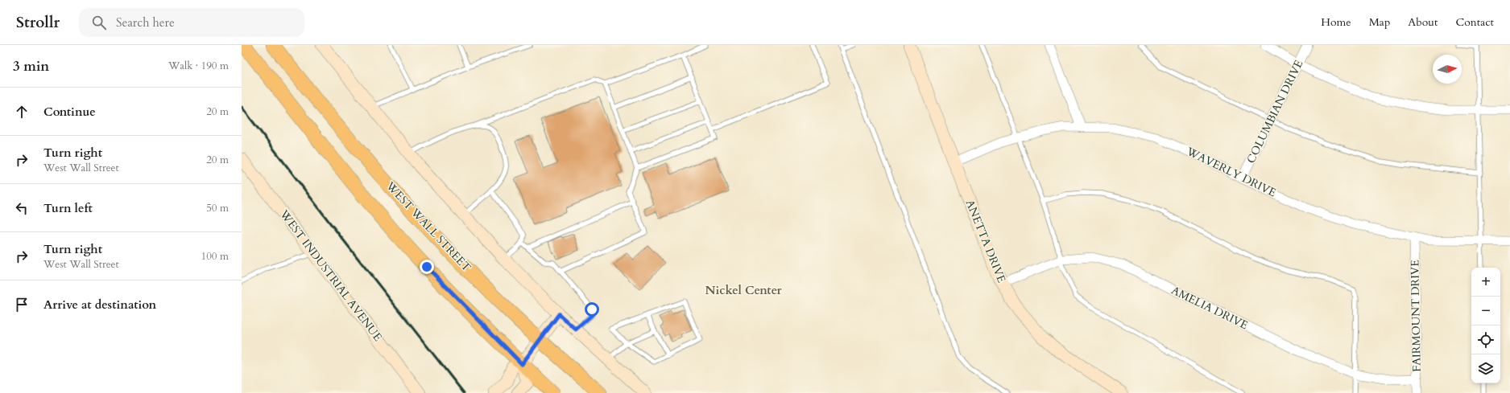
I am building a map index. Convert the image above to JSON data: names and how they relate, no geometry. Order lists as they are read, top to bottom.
{
  "streets": {
    "main road": ["WEST WALL STREET"],
    "street": [
      "COLUMBIAN DRIVE",
      "WAVERLY DRIVE",
      "ANETTA DRIVE",
      "WEST INDUSTRIAL AVENUE",
      "AMELIA DRIVE",
      "FAIRMOUNT DRIVE"
    ]
  },
  "crossings": [
    ["COLUMBIAN DRIVE", "WAVERLY DRIVE"],
    ["WAVERLY DRIVE", "ANETTA DRIVE"],
    ["WAVERLY DRIVE", "FAIRMOUNT DRIVE"],
    ["ANETTA DRIVE", "AMELIA DRIVE"],
    ["AMELIA DRIVE", "FAIRMOUNT DRIVE"]
  ],
  "districts": ["Nickel Center"],
  "north": "right",
  "page": {
    "header": "Strollr",
    "search": "Search here",
    "nav": [
      "Home",
      "Map",
      "About",
      "Contact"
    ],
    "heading": ["3 min", "Walk · 190 m"],
    "list": [
      ["Continue", "20 m"],
      ["Turn right", "West Wall Street", "20 m"],
      ["Turn left", "50 m"],
      ["Turn right", "West Wall Street", "100 m"],
      "Arrive at destination"
    ],
    "map_buttons": ["+", "−"]
  }
}
